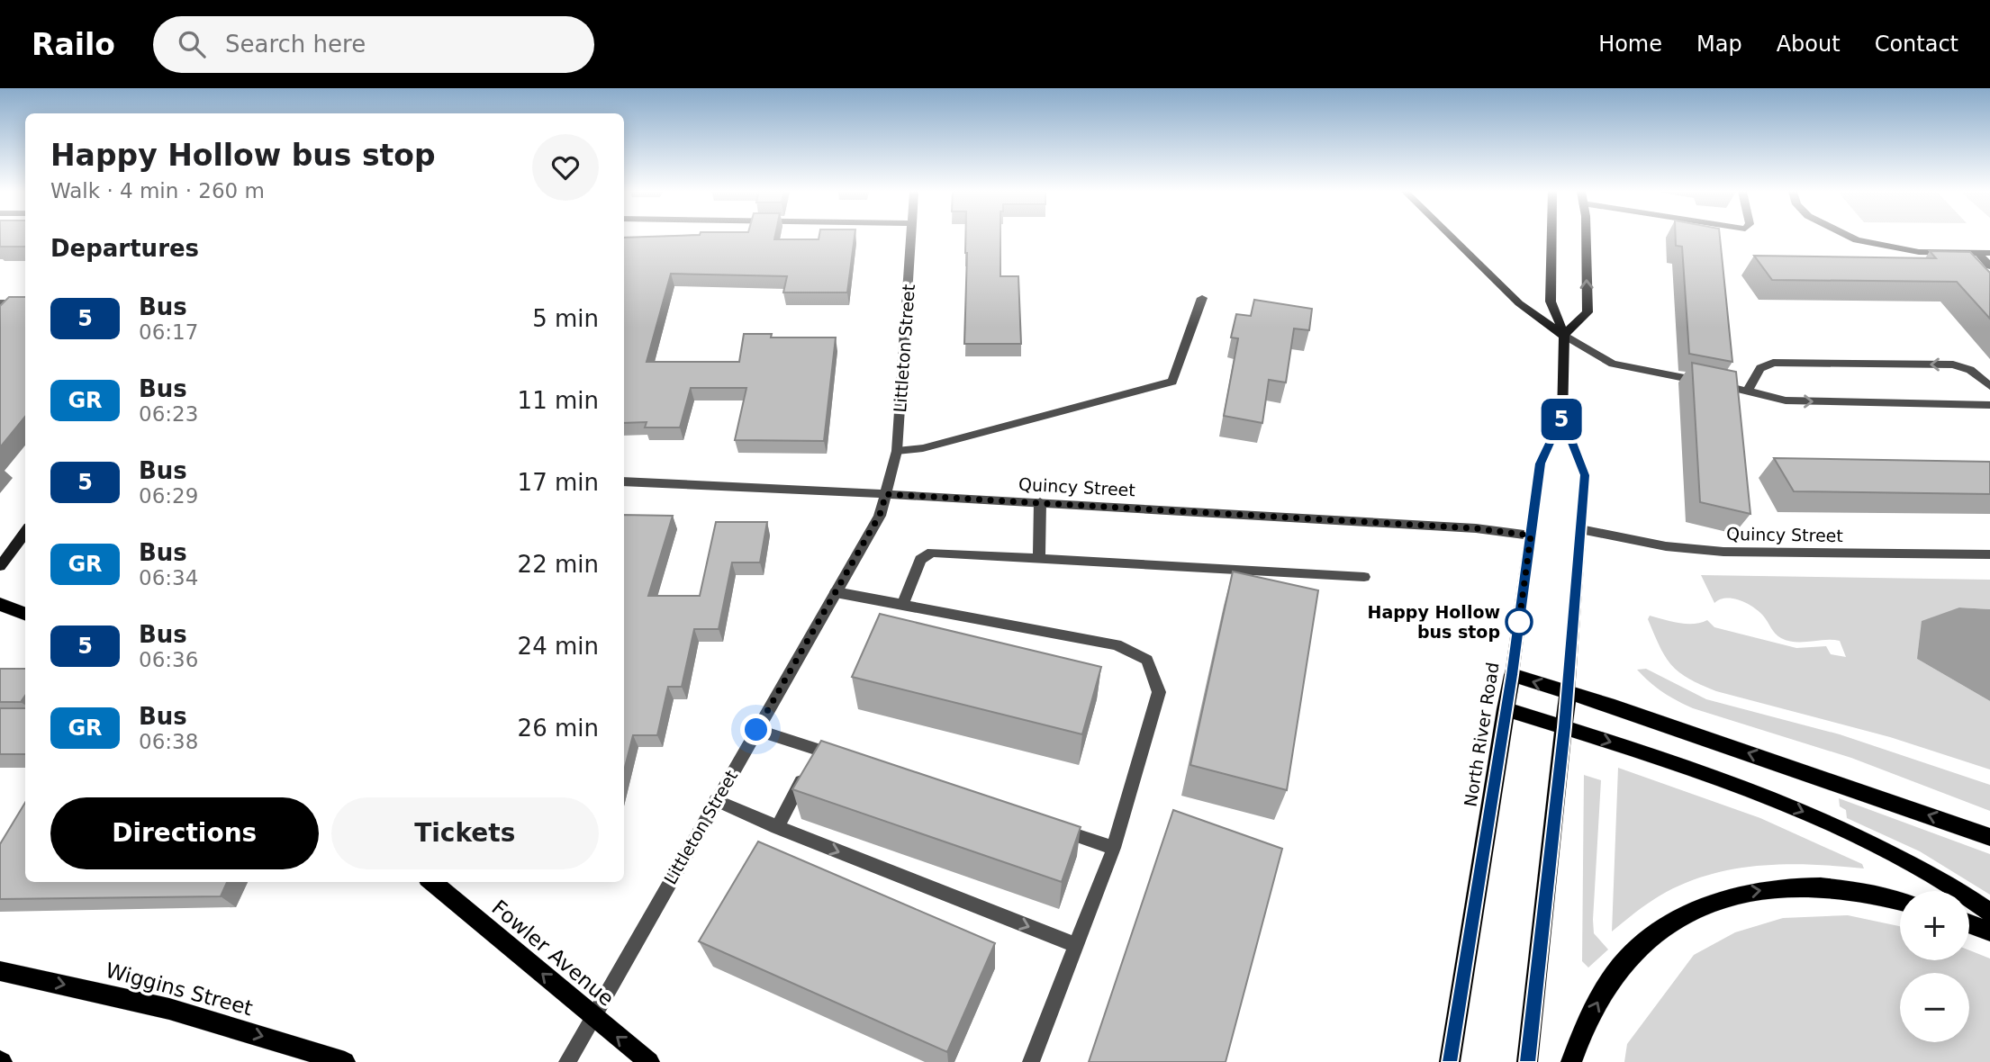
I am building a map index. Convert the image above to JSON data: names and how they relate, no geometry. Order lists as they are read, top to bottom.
{
  "streets": {
    "main road": ["North River Road", "Fowler Avenue", "Wiggins Street"],
    "street": ["Littleton Street", "Quincy Street"]
  },
  "crossings": [
    ["Littleton Street", "Quincy Street"],
    ["Littleton Street", "Fowler Avenue"],
    ["Quincy Street", "North River Road"]
  ],
  "one_way": ["Fowler Avenue", "Wiggins Street"],
  "places": ["Happy Hollow bus stop"],
  "lines": ["bus line 5"],
  "page": {
    "header": "Railo",
    "search": "Search here",
    "nav": [
      "Home",
      "Map",
      "About",
      "Contact"
    ],
    "on_map": "5",
    "heading": [
      ["Happy Hollow bus stop", "Walk · 4 min · 260 m"],
      "Departures"
    ],
    "list": [
      {
        "mark": "5",
        "name": "Bus",
        "note": "06:17",
        "value": "5 min"
      },
      {
        "mark": "GR",
        "name": "Bus",
        "note": "06:23",
        "value": "11 min"
      },
      {
        "mark": "5",
        "name": "Bus",
        "note": "06:29",
        "value": "17 min"
      },
      {
        "mark": "GR",
        "name": "Bus",
        "note": "06:34",
        "value": "22 min"
      },
      {
        "mark": "5",
        "name": "Bus",
        "note": "06:36",
        "value": "24 min"
      },
      {
        "mark": "GR",
        "name": "Bus",
        "note": "06:38",
        "value": "26 min"
      }
    ],
    "buttons": ["Directions", "Tickets"],
    "map_buttons": ["+", "−"]
  }
}
